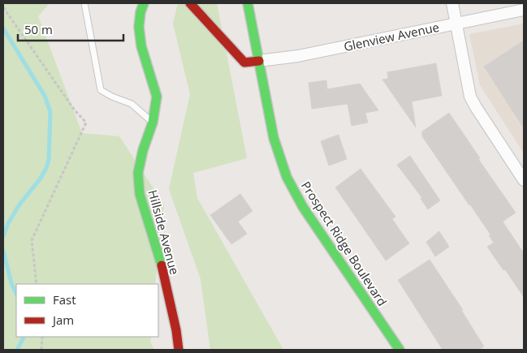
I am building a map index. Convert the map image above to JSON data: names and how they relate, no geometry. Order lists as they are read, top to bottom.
{
  "streets": {
    "street": ["Glenview Avenue", "Hillside Avenue", "Prospect Ridge Boulevard"]
  },
  "crossings": [
    ["Glenview Avenue", "Prospect Ridge Boulevard"]
  ],
  "legend": ["Fast", "Jam"],
  "scale_bar": "50 m"
}
